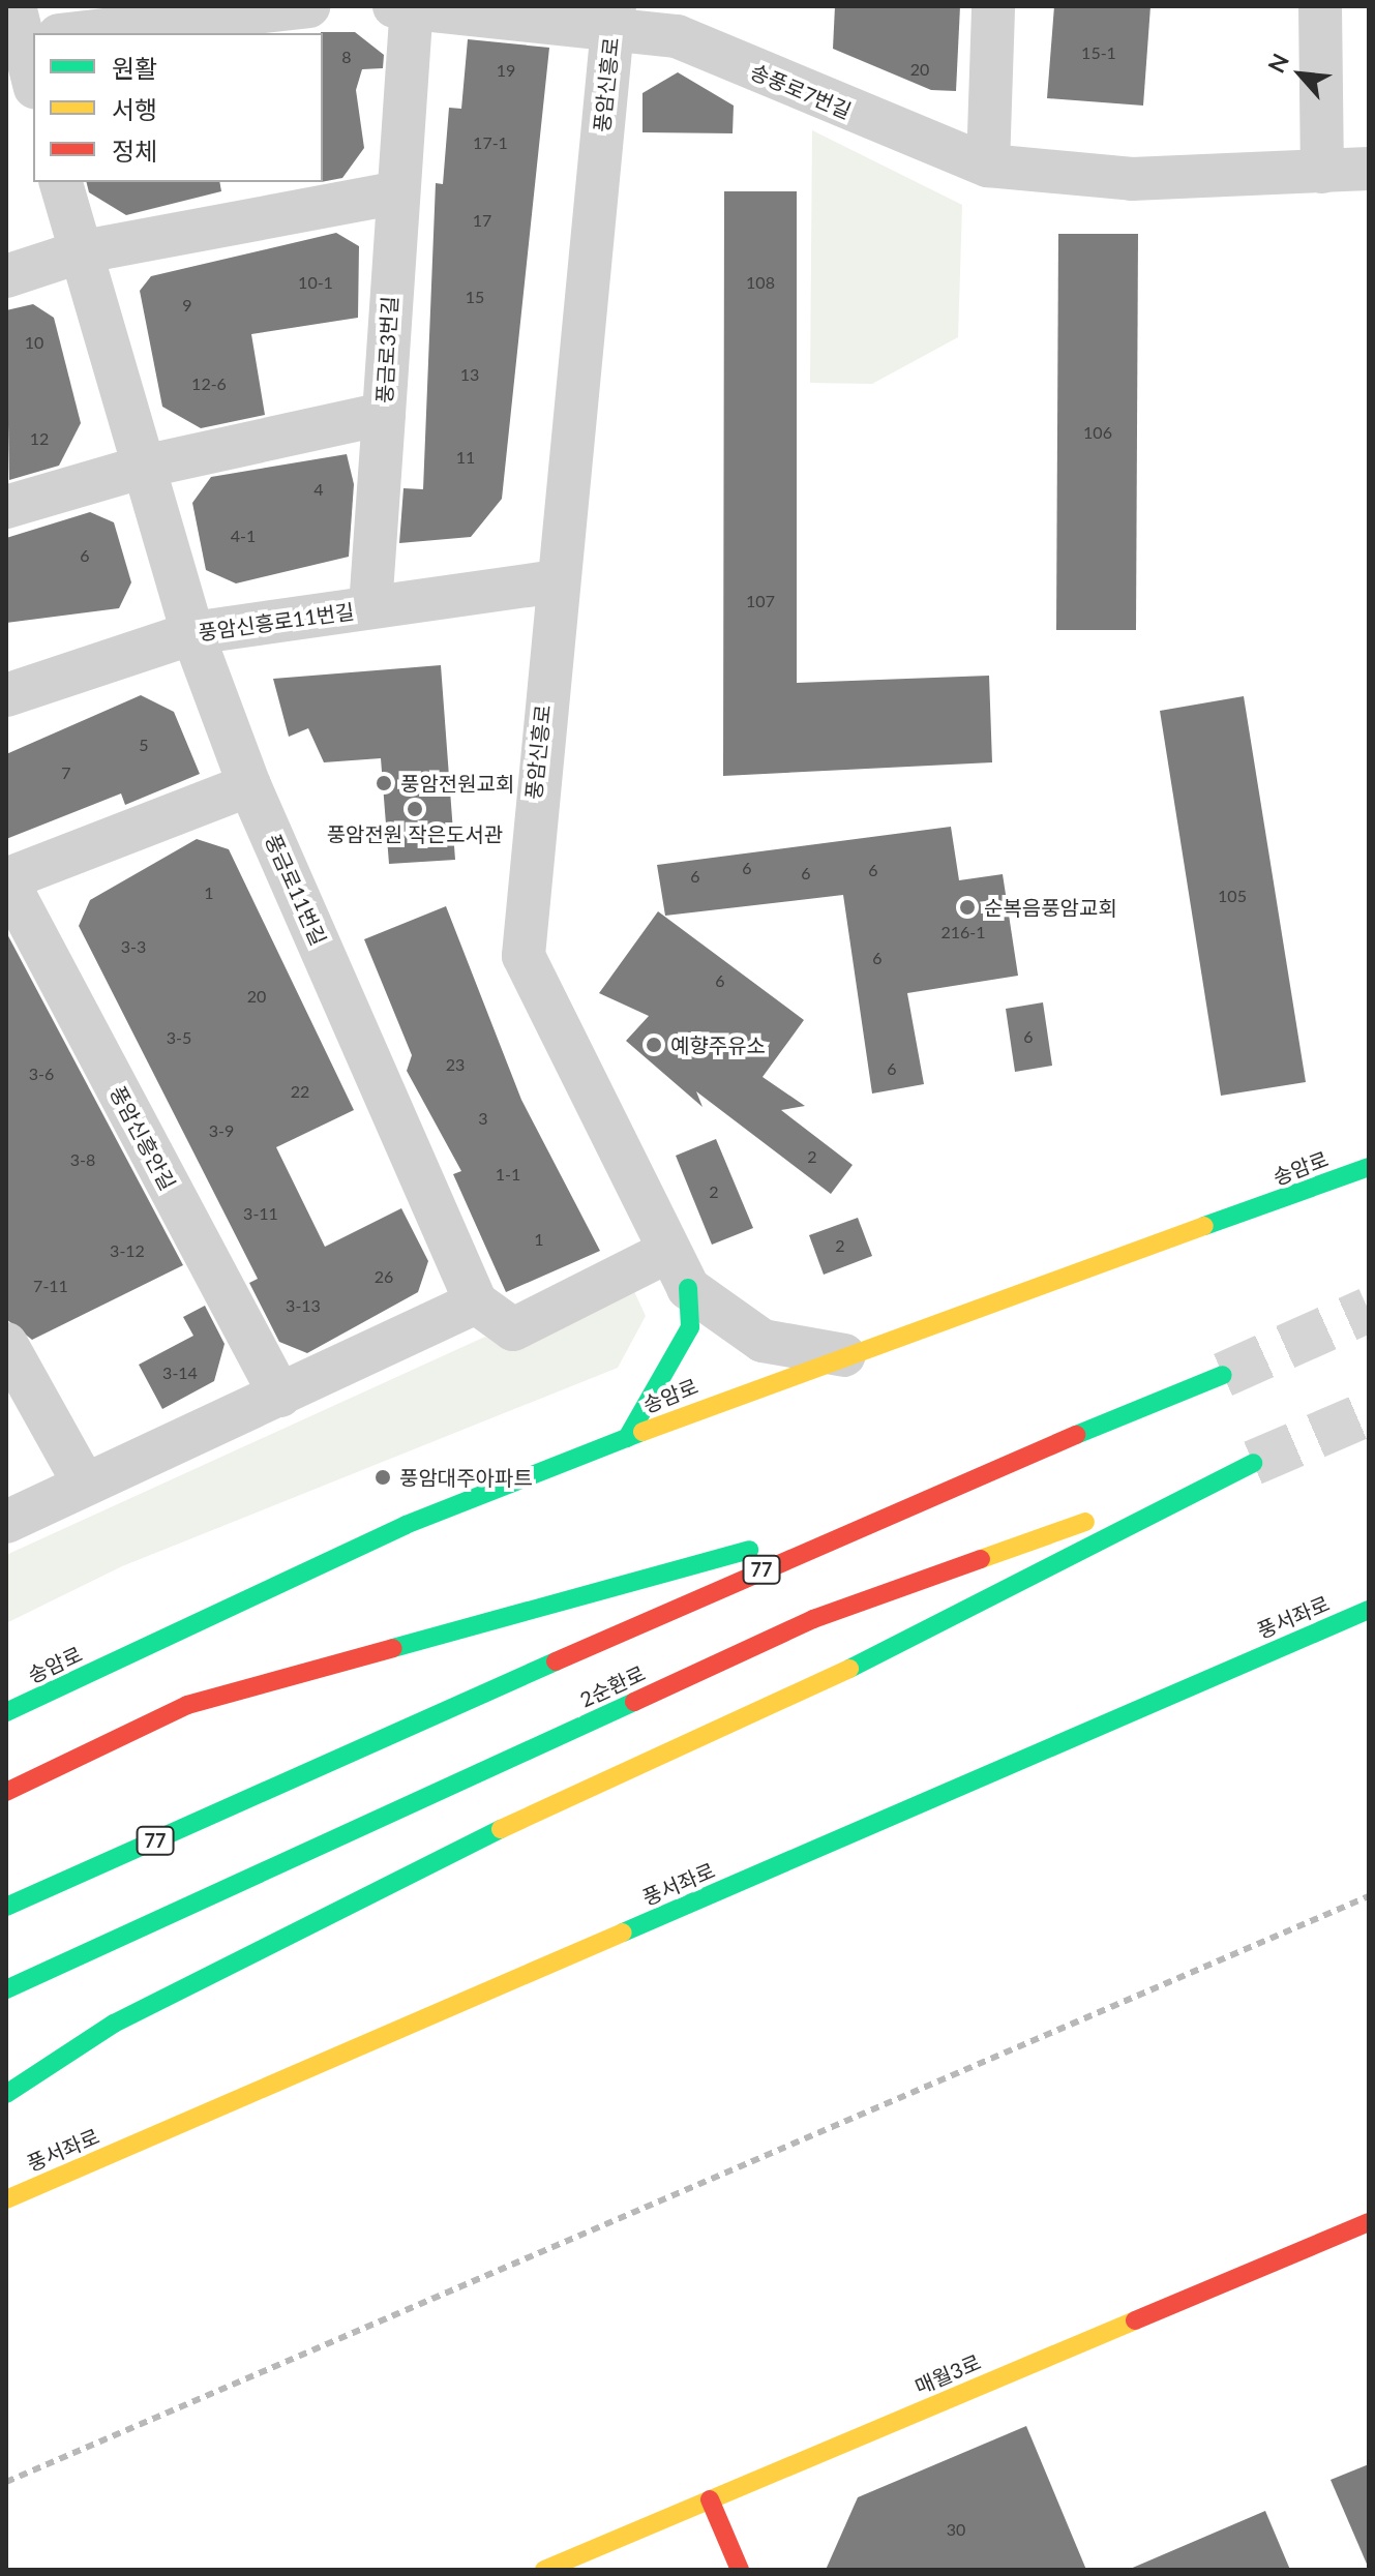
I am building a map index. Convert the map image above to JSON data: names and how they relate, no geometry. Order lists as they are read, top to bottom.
{
  "streets": {
    "main road": [
      "송암로",
      "77",
      "풍서좌로",
      "2순환로",
      "매월3로"
    ],
    "street": [
      "풍암신흥로",
      "송풍로7번길",
      "풍금로3번길",
      "풍암신흥로11번길",
      "풍금로11번길",
      "풍암신흥안길"
    ]
  },
  "crossings": [
    ["풍암신흥로", "송풍로7번길"],
    ["풍암신흥로", "풍암신흥로11번길"],
    ["풍암신흥로", "송암로"],
    ["송풍로7번길", "풍금로3번길"],
    ["풍금로3번길", "풍금로11번길"],
    ["풍암신흥로11번길", "풍금로11번길"],
    ["풍금로11번길", "풍암신흥안길"]
  ],
  "places": [
    "풍암전원교회",
    "풍암전원 작은도서관",
    "순복음풍암교회",
    "예향주유소",
    "풍암대주아파트"
  ],
  "house_numbers": [
    "15-1",
    "8",
    "20",
    "19",
    "17-1",
    "17",
    "10-1",
    "108",
    "15",
    "9",
    "10",
    "13",
    "12-6",
    "106",
    "12",
    "11",
    "4",
    "4-1",
    "6",
    "107",
    "5",
    "7",
    "6",
    "6",
    "6",
    "6",
    "1",
    "105",
    "216-1",
    "3-3",
    "6",
    "6",
    "20",
    "6",
    "3-5",
    "23",
    "6",
    "3-6",
    "22",
    "3",
    "3-9",
    "2",
    "3-8",
    "1-1",
    "2",
    "3-11",
    "1",
    "2",
    "3-12",
    "26",
    "7-11",
    "3-13",
    "3-14",
    "30"
  ],
  "legend": ["원활", "서행", "정체"],
  "north": "top left"
}
